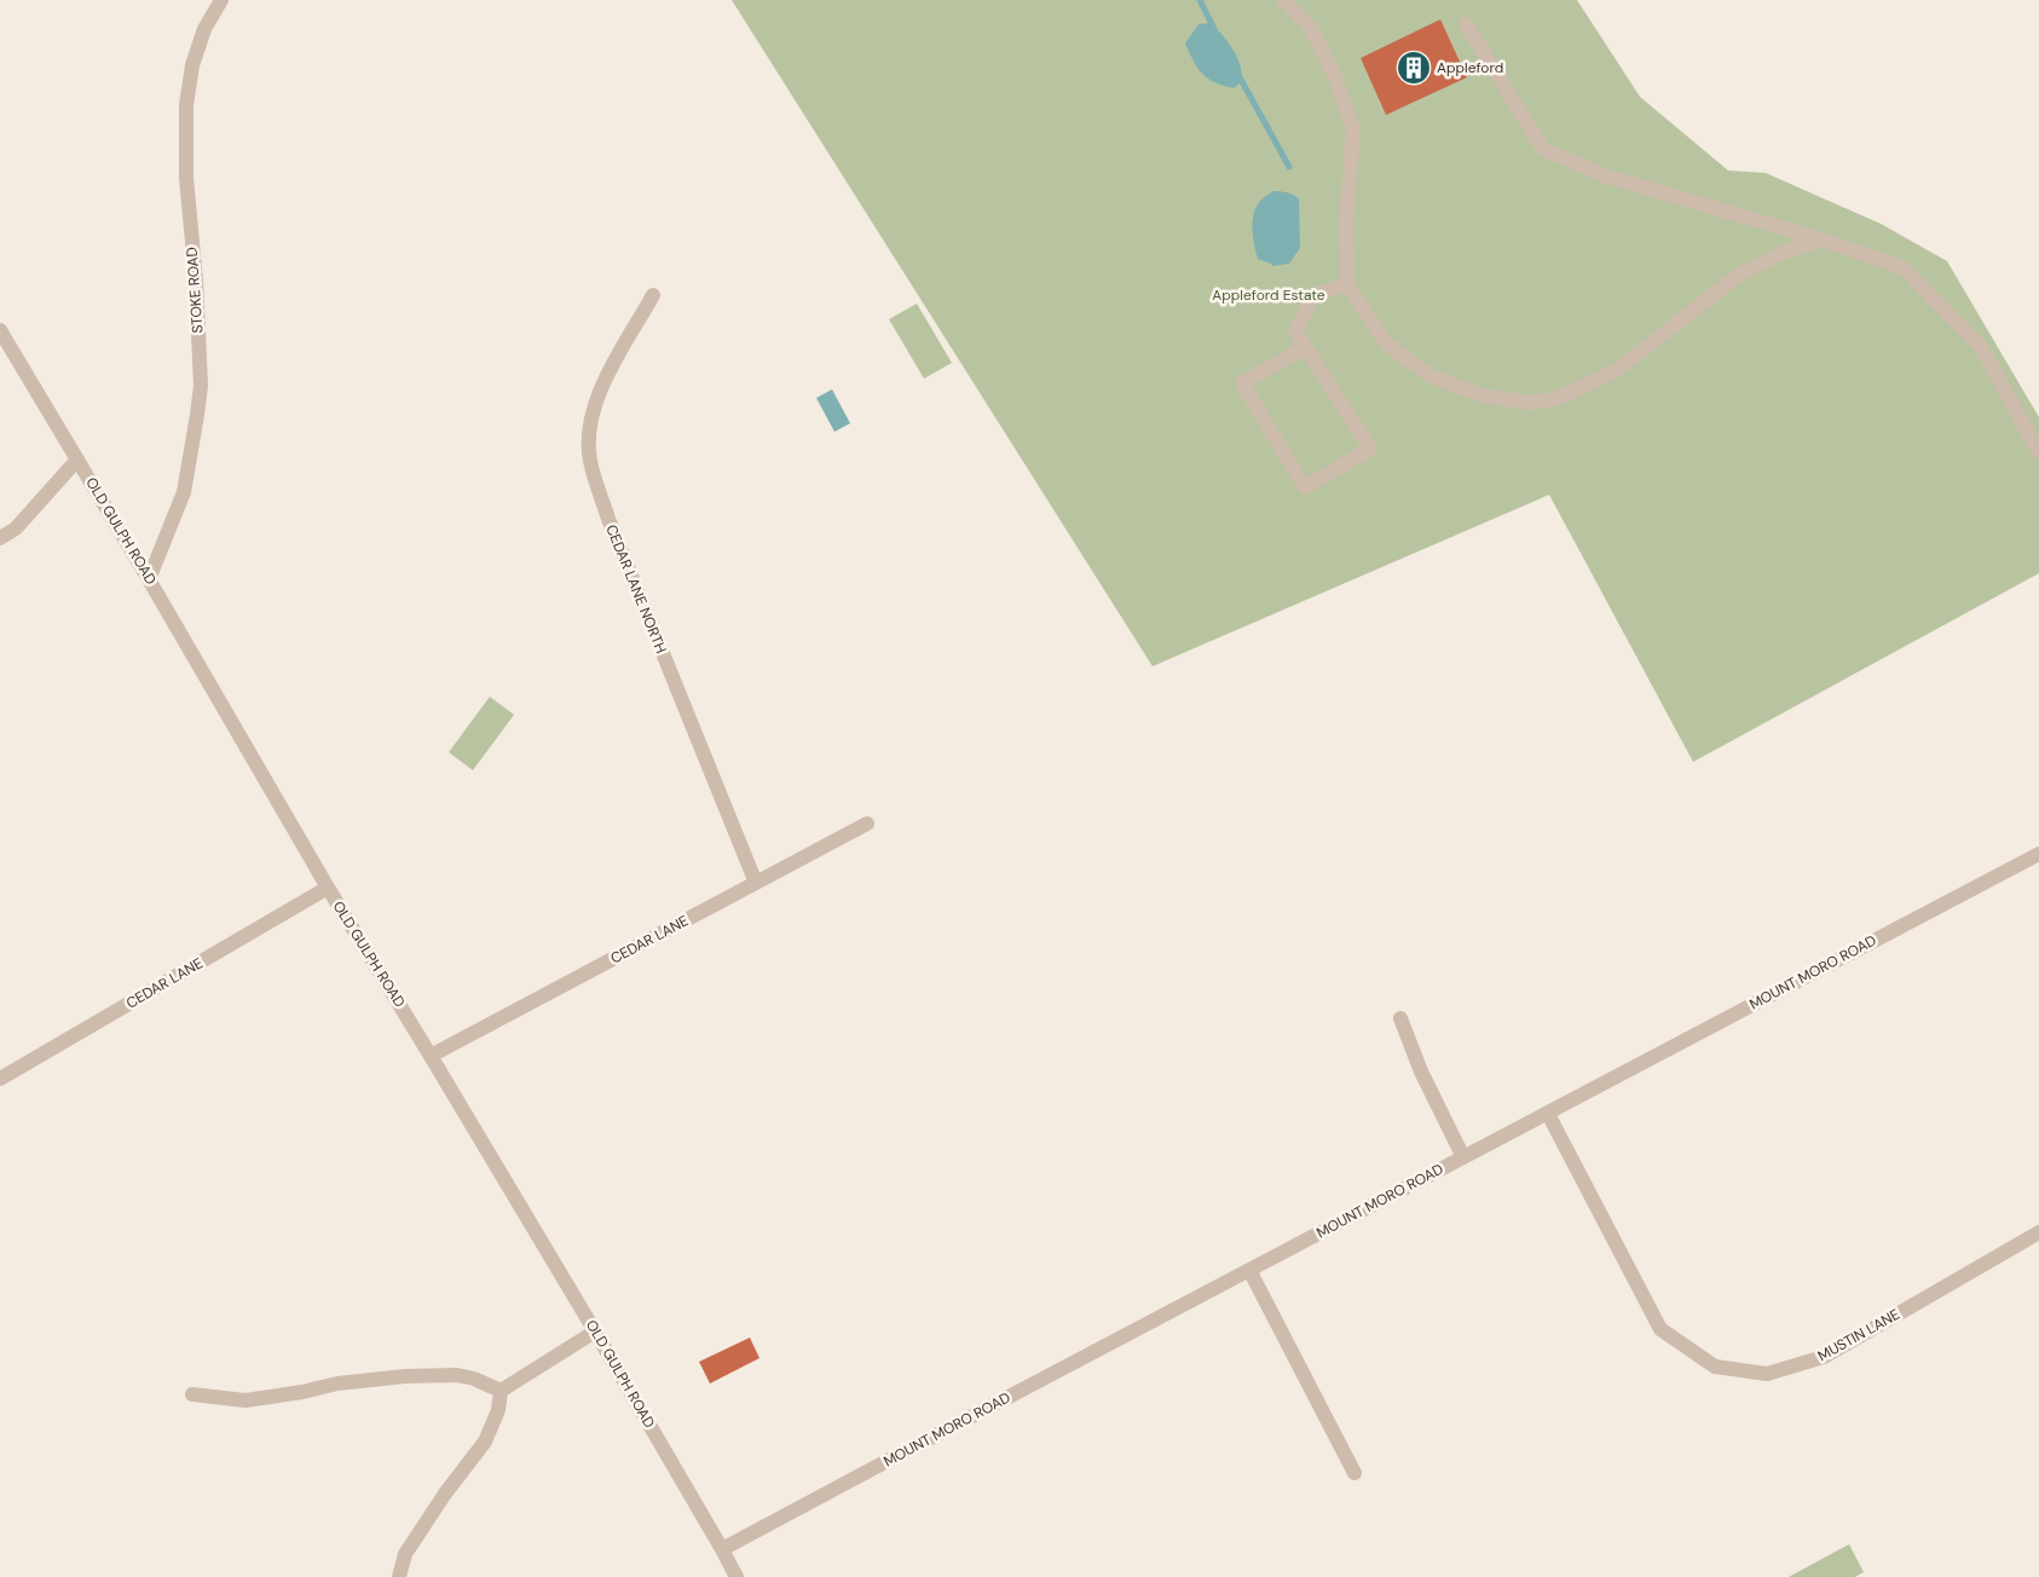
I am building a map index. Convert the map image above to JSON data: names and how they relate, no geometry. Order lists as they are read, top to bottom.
{
  "streets": {
    "street": [
      "STOKE ROAD",
      "OLD GULPH ROAD",
      "CEDAR LANE NORTH",
      "CEDAR LANE",
      "MOUNT MORO ROAD",
      "MUSTIN LANE"
    ]
  },
  "crossings": [
    ["STOKE ROAD", "OLD GULPH ROAD"],
    ["OLD GULPH ROAD", "CEDAR LANE"],
    ["OLD GULPH ROAD", "MOUNT MORO ROAD"],
    ["CEDAR LANE NORTH", "CEDAR LANE"],
    ["MOUNT MORO ROAD", "MUSTIN LANE"]
  ],
  "parks": ["Appleford Estate"],
  "places": {
    "building": ["Appleford"]
  }
}
